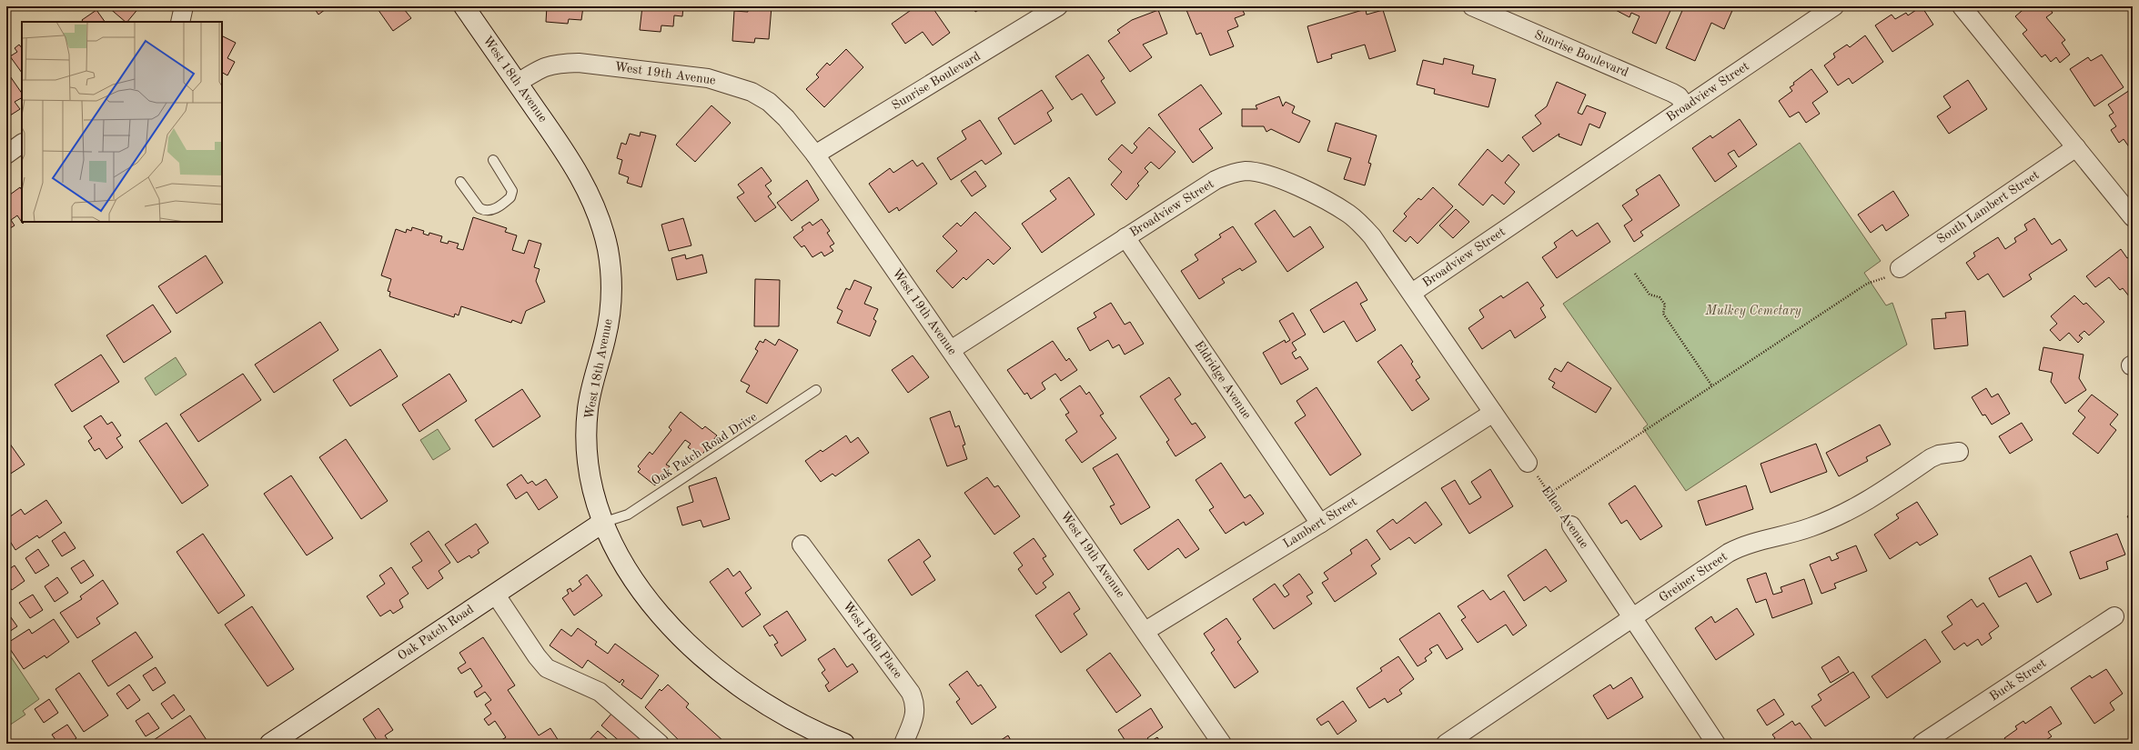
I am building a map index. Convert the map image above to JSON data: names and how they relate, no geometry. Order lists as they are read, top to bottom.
{
  "streets": {
    "main road": ["West 18th Avenue", "Oak Patch Road"],
    "street": [
      "Sunrise Boulevard",
      "West 19th Avenue",
      "Broadview Street",
      "South Lambert Street",
      "Eldridge Avenue",
      "Ellen Avenue",
      "Lambert Street",
      "Greiner Street",
      "West 18th Place",
      "Buck Street"
    ],
    "lane": ["Oak Patch Road Drive"]
  },
  "crossings": [
    ["Sunrise Boulevard", "West 19th Avenue"],
    ["Sunrise Boulevard", "Broadview Street"],
    ["West 19th Avenue", "West 18th Avenue"],
    ["West 19th Avenue", "Broadview Street"],
    ["West 19th Avenue", "Lambert Street"],
    ["West 18th Avenue", "Oak Patch Road Drive"],
    ["West 18th Avenue", "Oak Patch Road"],
    ["Broadview Street", "Eldridge Avenue"],
    ["Eldridge Avenue", "Lambert Street"],
    ["Oak Patch Road Drive", "Oak Patch Road"],
    ["Ellen Avenue", "Greiner Street"]
  ],
  "parks": ["Mulkey Cemetary"]
}
